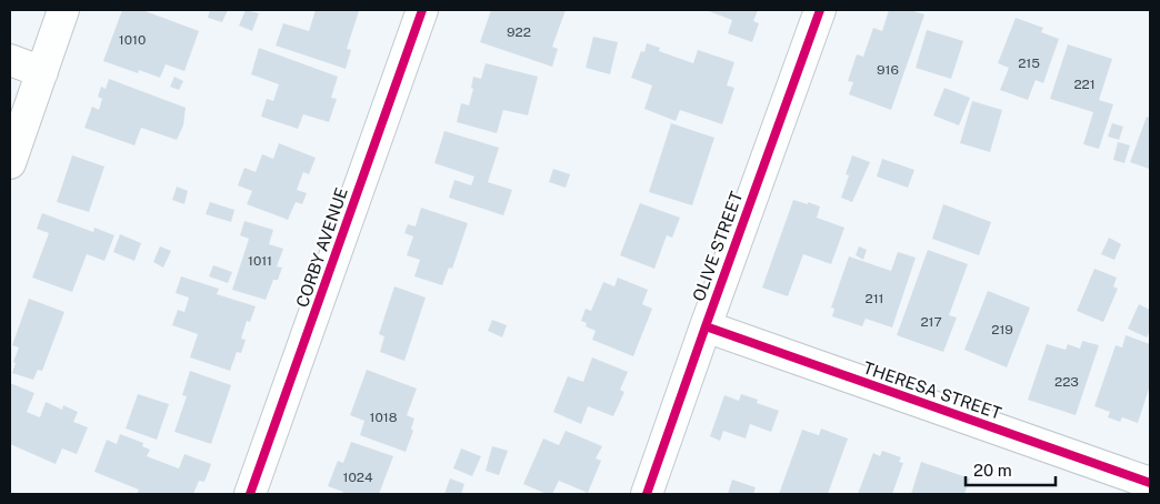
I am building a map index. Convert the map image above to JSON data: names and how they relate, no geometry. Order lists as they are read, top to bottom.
{
  "streets": {
    "street": ["OLIVE STREET", "CORBY AVENUE", "THERESA STREET"]
  },
  "crossings": [
    ["OLIVE STREET", "THERESA STREET"]
  ],
  "house_numbers": [
    "922",
    "1010",
    "215",
    "916",
    "221",
    "1011",
    "211",
    "217",
    "219",
    "223",
    "1018",
    "1024"
  ],
  "scale_bar": "20 m"
}
